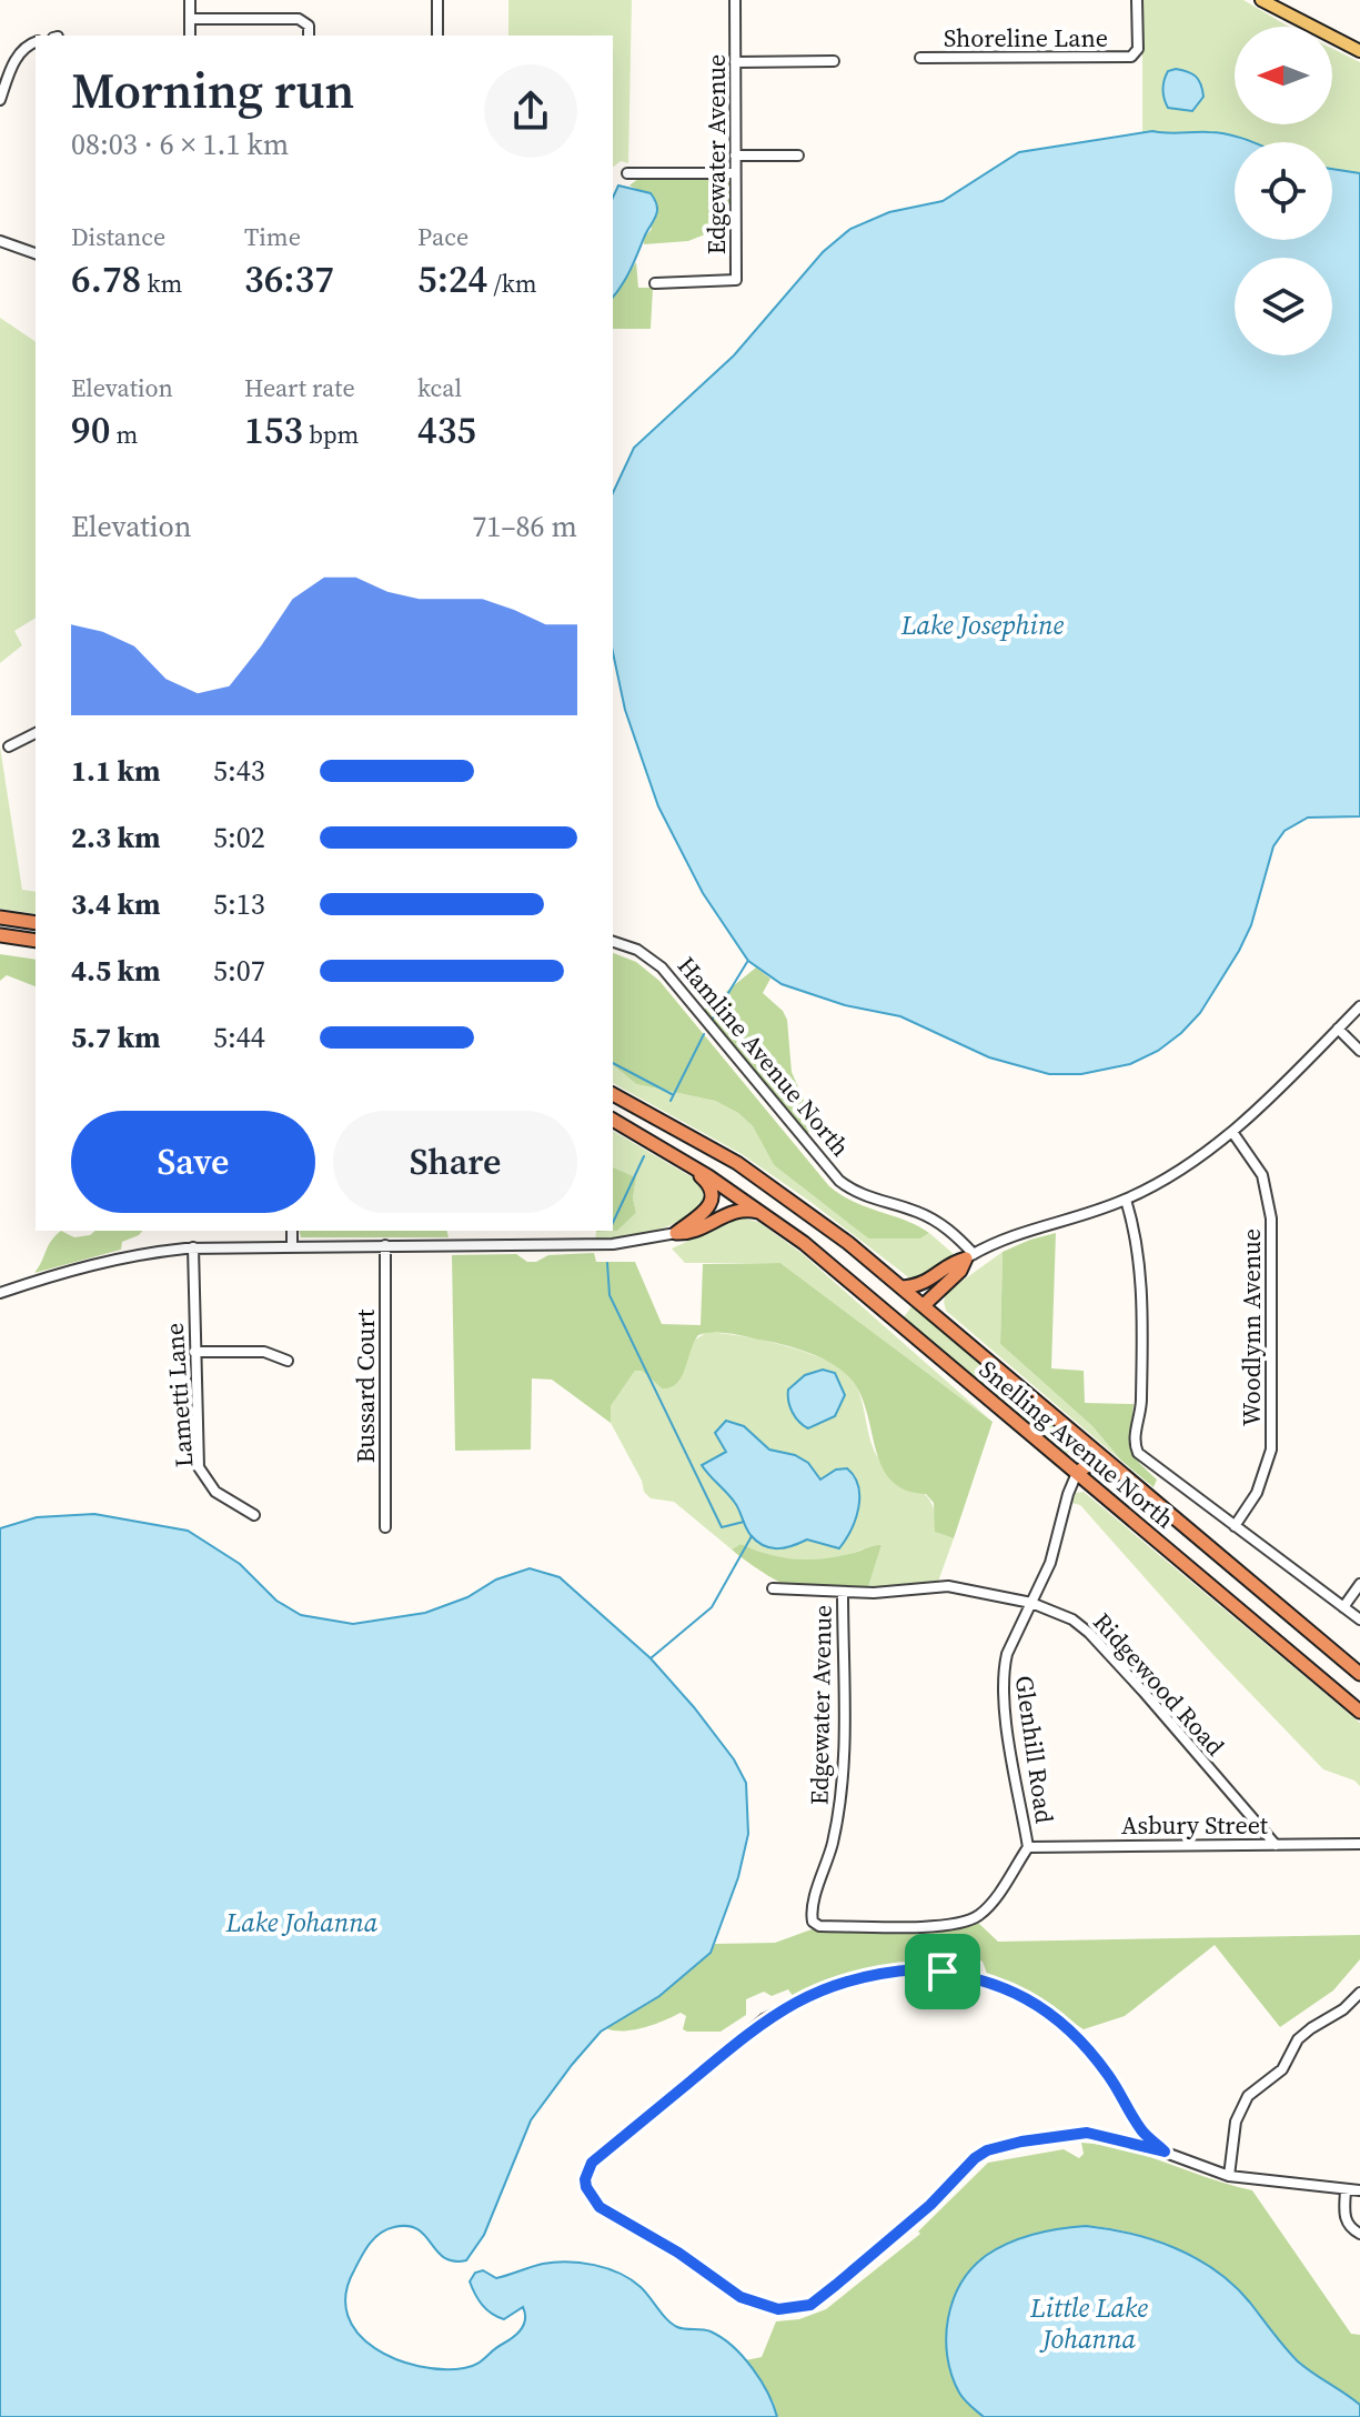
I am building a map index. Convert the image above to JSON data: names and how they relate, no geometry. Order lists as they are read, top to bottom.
{
  "streets": {
    "highway": ["Snelling Avenue North"],
    "street": [
      "Shoreline Lane",
      "Edgewater Avenue",
      "Hamline Avenue North",
      "Woodlynn Avenue",
      "Bussard Court",
      "Lametti Lane",
      "Ridgewood Road",
      "Glenhill Road",
      "Asbury Street"
    ]
  },
  "crossings": [
    ["Edgewater Avenue", "Ridgewood Road"],
    ["Edgewater Avenue", "Glenhill Road"],
    ["Snelling Avenue North", "Glenhill Road"],
    ["Ridgewood Road", "Glenhill Road"],
    ["Ridgewood Road", "Asbury Street"],
    ["Glenhill Road", "Asbury Street"]
  ],
  "water": ["Lake Josephine", "Lake Johanna", "Little Lake Johanna"],
  "north": "left",
  "page": {
    "heading": ["Morning run", "08:03 · 6 × 1.1 km"],
    "stats": [
      ["Distance", "6.78 km"],
      ["Time", "36:37"],
      ["Pace", "5:24 /km"],
      ["Elevation", "90 m"],
      ["Heart rate", "153 bpm"],
      ["kcal", "435"]
    ],
    "chart": ["Elevation", "71–86 m"],
    "list": [
      {
        "name": "1.1 km",
        "note": "5:43"
      },
      {
        "name": "2.3 km",
        "note": "5:02"
      },
      {
        "name": "3.4 km",
        "note": "5:13"
      },
      {
        "name": "4.5 km",
        "note": "5:07"
      },
      {
        "name": "5.7 km",
        "note": "5:44"
      }
    ],
    "buttons": ["Save", "Share"]
  }
}
